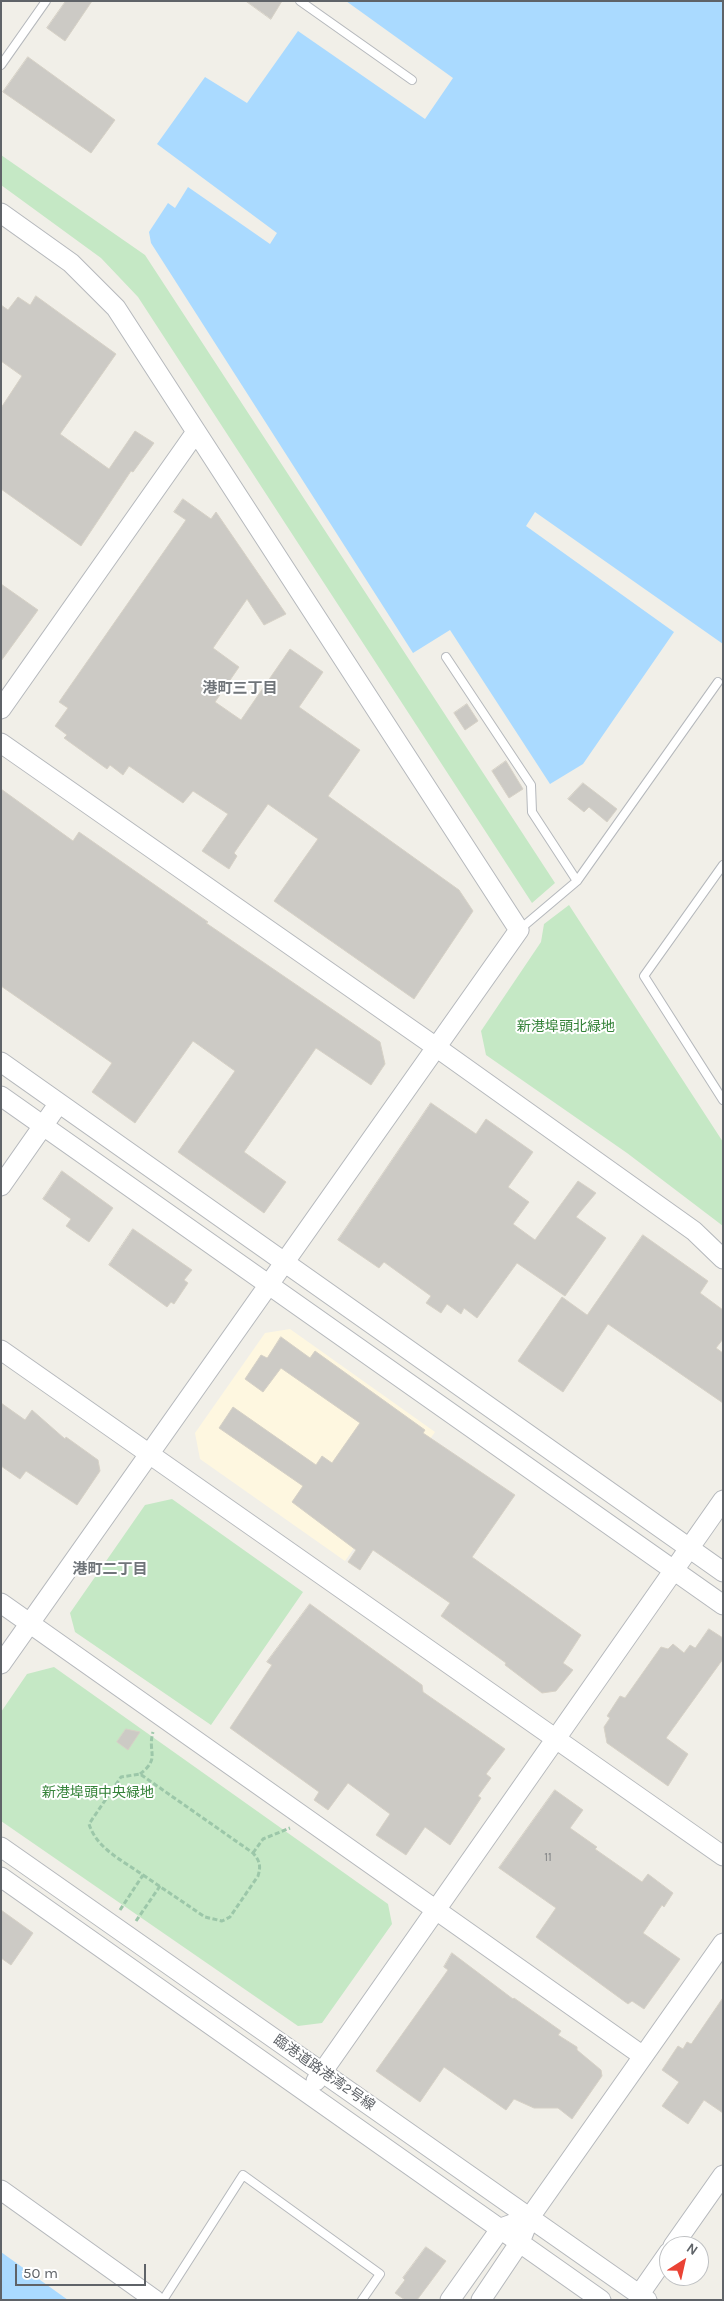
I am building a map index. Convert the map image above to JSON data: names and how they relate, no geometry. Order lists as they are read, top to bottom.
{
  "streets": {
    "street": ["臨港道路港湾2号線"]
  },
  "districts": ["港町三丁目", "港町二丁目"],
  "parks": ["新港埠頭北緑地", "新港埠頭中央緑地"],
  "house_numbers": ["11"],
  "scale_bar": "50 m",
  "north": "top right"
}
